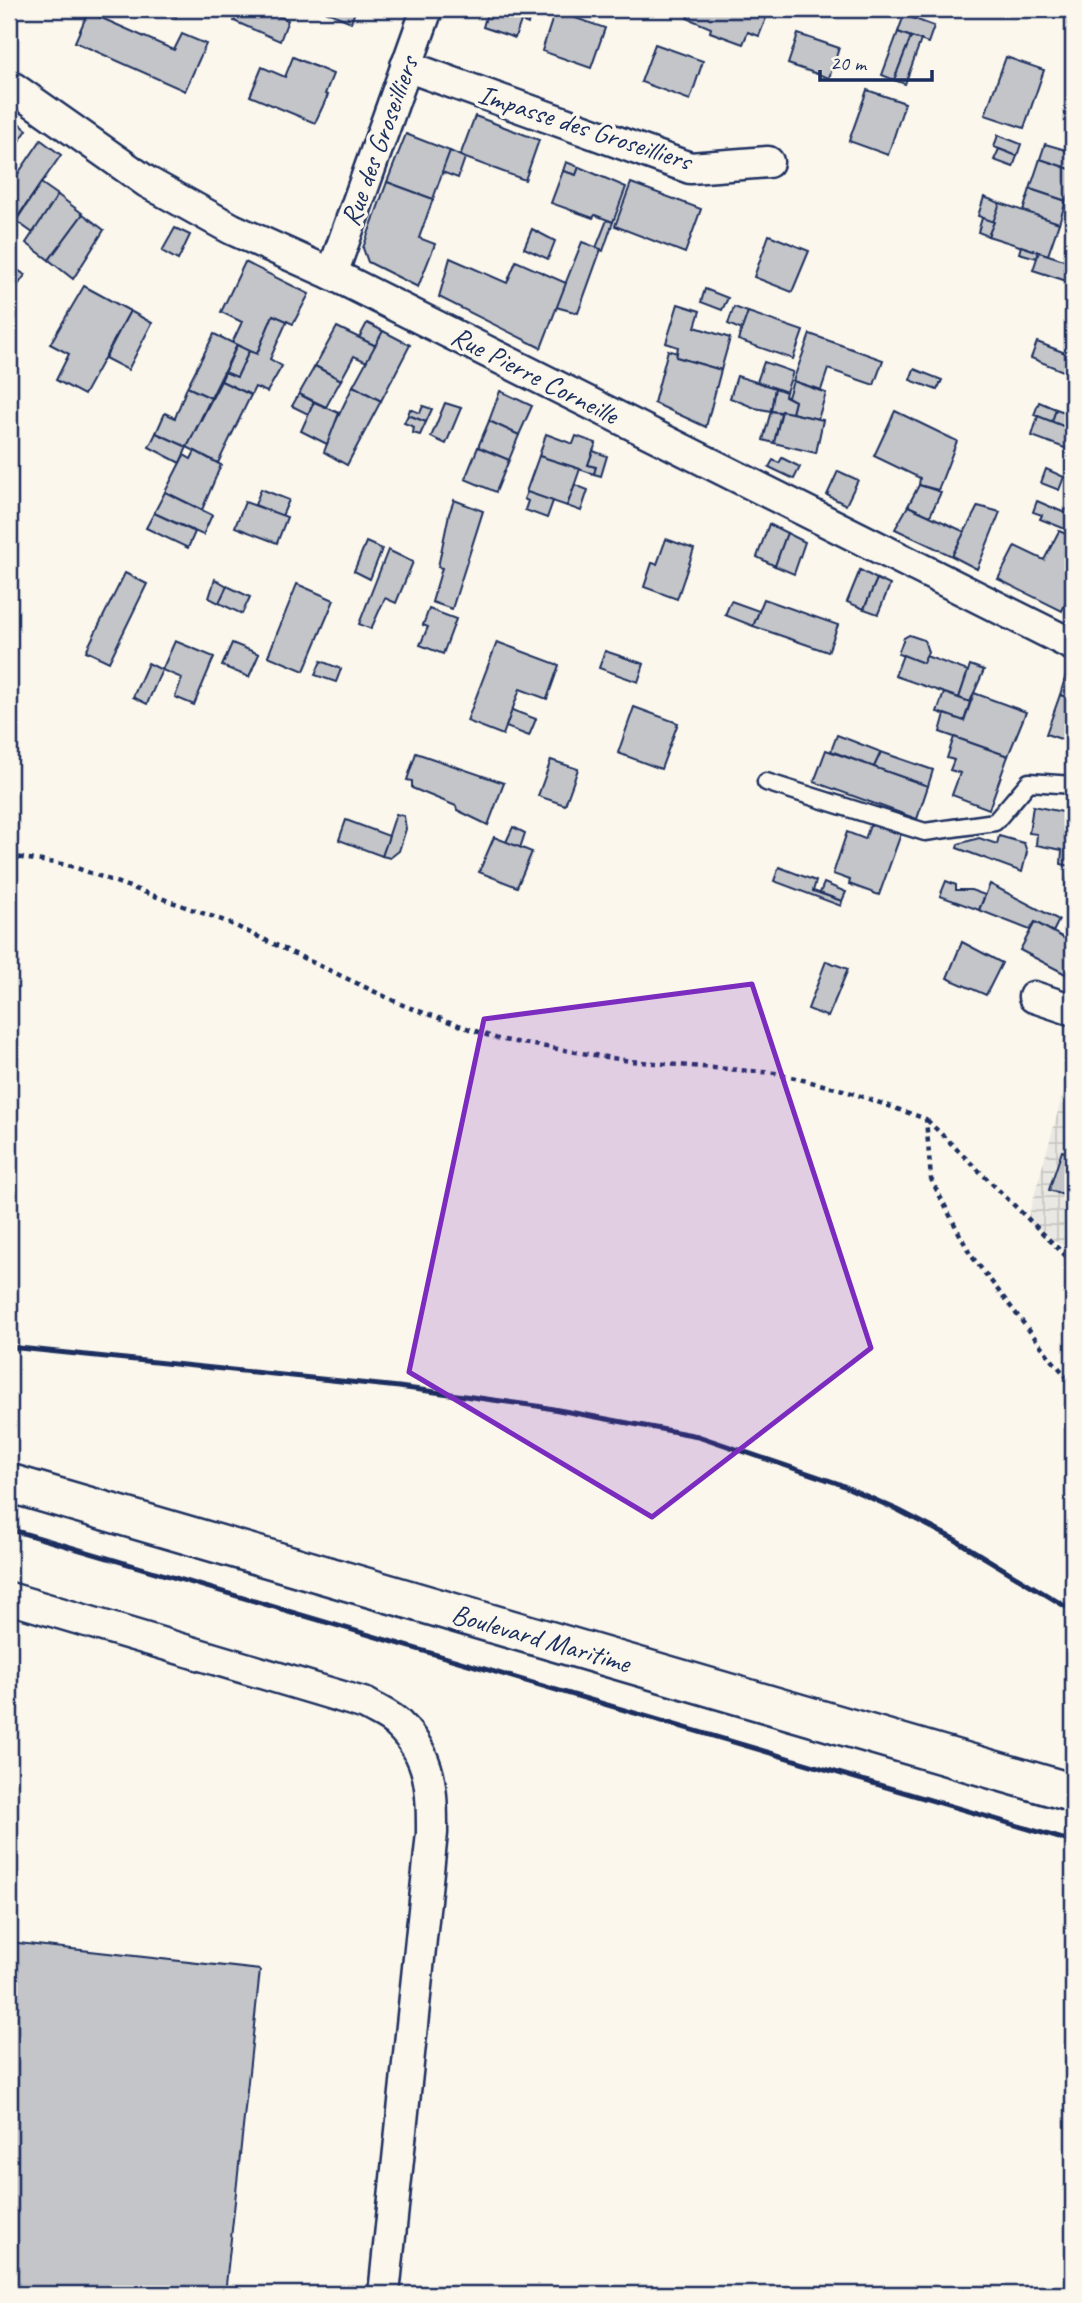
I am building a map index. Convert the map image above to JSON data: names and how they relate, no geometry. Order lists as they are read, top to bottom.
{
  "streets": {
    "street": [
      "Impasse des Groseilliers",
      "Rue des Groseilliers",
      "Rue Pierre Corneille",
      "Boulevard Maritime"
    ]
  },
  "crossings": [
    ["Impasse des Groseilliers", "Rue des Groseilliers"],
    ["Rue des Groseilliers", "Rue Pierre Corneille"]
  ],
  "scale_bar": "20 m"
}
